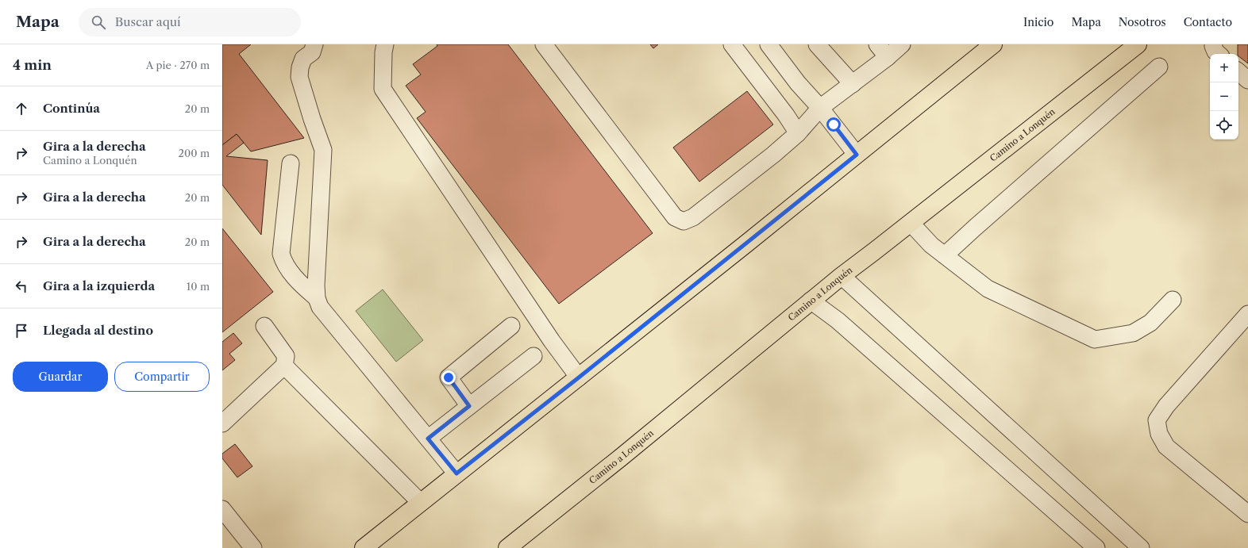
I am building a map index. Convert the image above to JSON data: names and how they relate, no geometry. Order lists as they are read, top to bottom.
{
  "streets": {
    "main road": ["Camino a Lonquén"]
  },
  "page": {
    "header": "Mapa",
    "search": "Buscar aquí",
    "nav": [
      "Inicio",
      "Mapa",
      "Nosotros",
      "Contacto"
    ],
    "heading": ["4 min", "A pie · 270 m"],
    "map_buttons": ["+", "−"],
    "list": [
      ["Continúa", "20 m"],
      ["Gira a la derecha", "Camino a Lonquén", "200 m"],
      ["Gira a la derecha", "20 m"],
      ["Gira a la derecha", "20 m"],
      ["Gira a la izquierda", "10 m"],
      "Llegada al destino"
    ],
    "buttons": ["Guardar", "Compartir"]
  }
}
